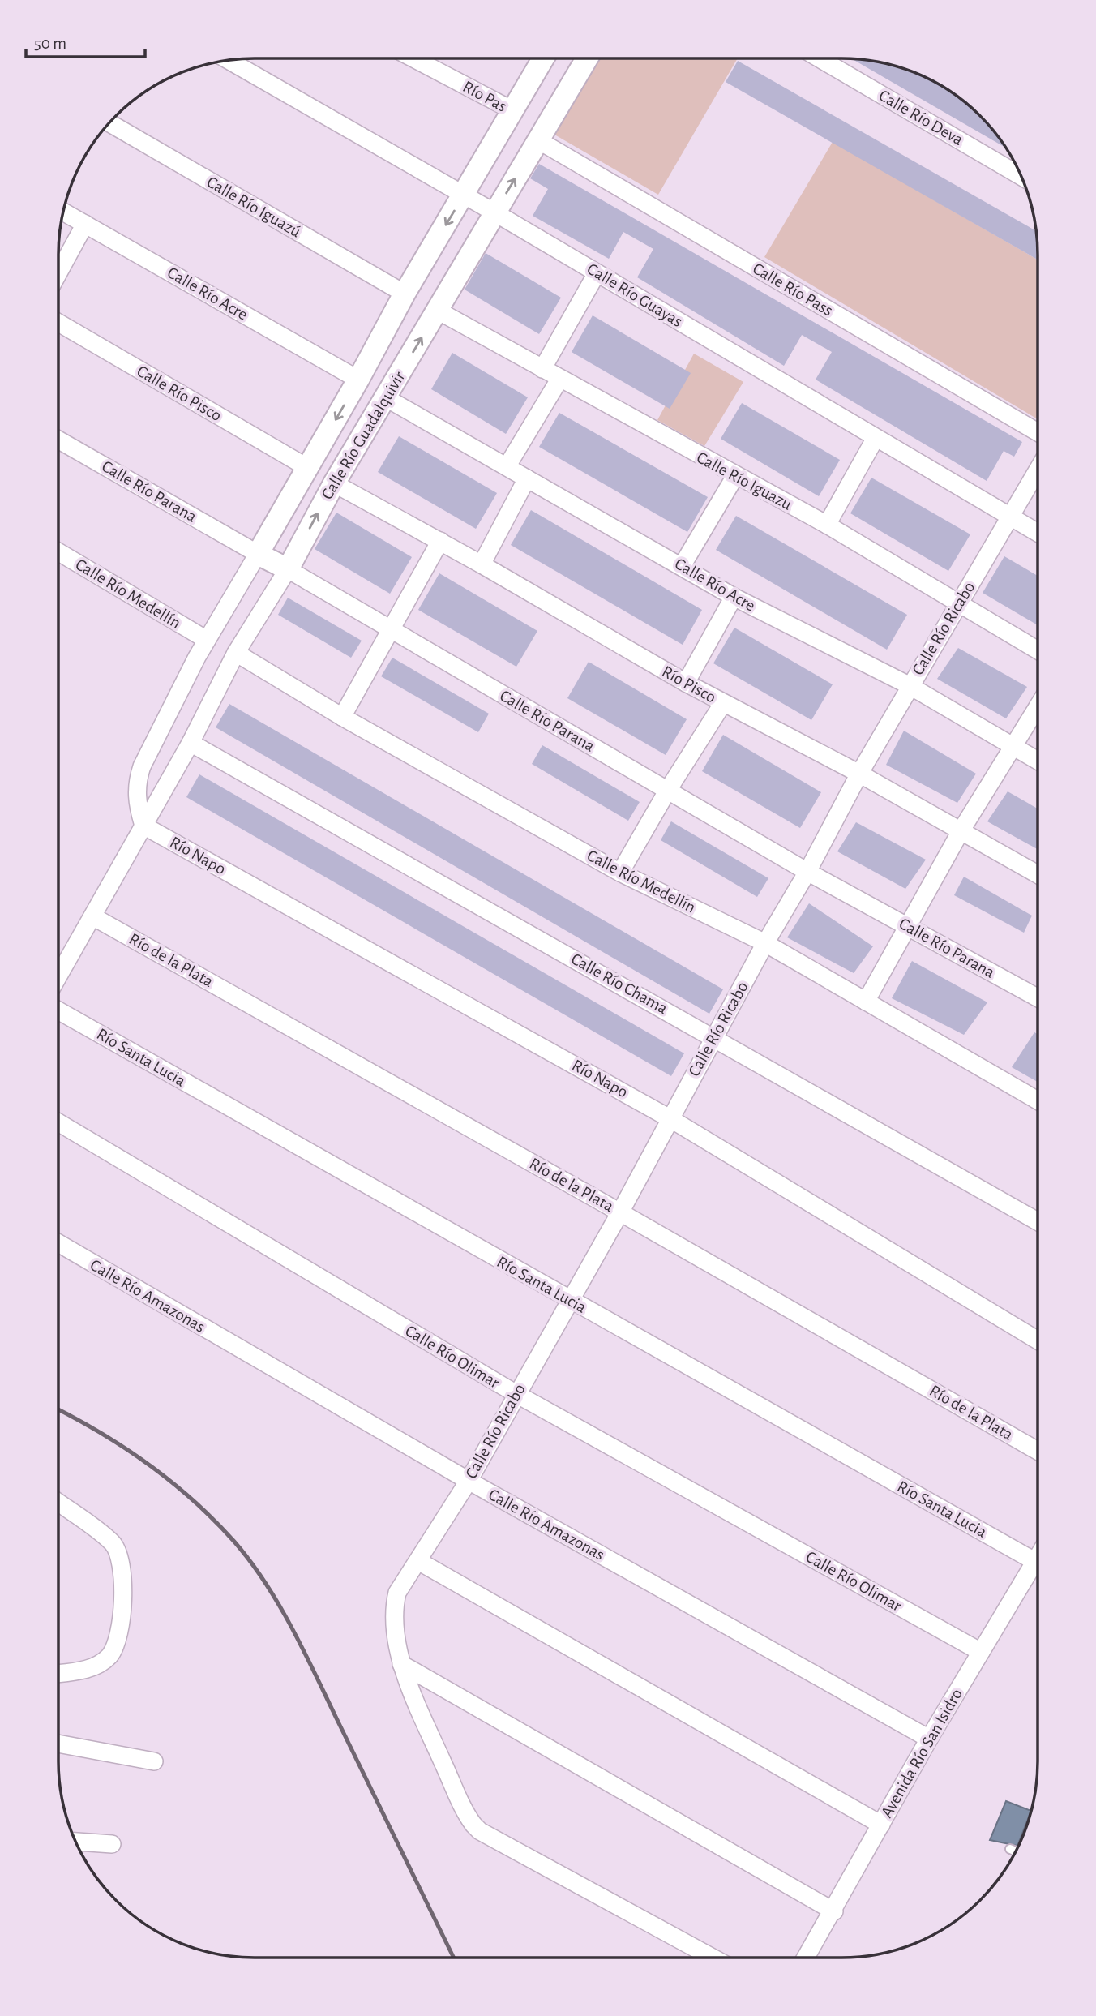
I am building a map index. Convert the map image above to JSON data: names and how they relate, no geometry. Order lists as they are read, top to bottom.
{
  "streets": {
    "street": [
      "Río Pas",
      "Calle Río Deva",
      "Calle Río Iguazú",
      "Calle Río Pass",
      "Calle Río Acre",
      "Calle Río Guayas",
      "Calle Río Pisco",
      "Calle Río Guadalquivir",
      "Calle Río Iguazu",
      "Calle Río Parana",
      "Calle Río Medellín",
      "Calle Río Ricabo",
      "Río Pisco",
      "Río Napo",
      "Río de la Plata",
      "Calle Río Chama",
      "Río Santa Lucia",
      "Calle Río Amazonas",
      "Calle Río Olimar",
      "Avenida Río San Isidro"
    ]
  },
  "crossings": [
    ["Río Pas", "Calle Río Guadalquivir"],
    ["Calle Río Iguazú", "Calle Río Guadalquivir"],
    ["Calle Río Pass", "Calle Río Guadalquivir"],
    ["Calle Río Acre", "Calle Río Guadalquivir"],
    ["Calle Río Acre", "Calle Río Ricabo"],
    ["Calle Río Guayas", "Calle Río Guadalquivir"],
    ["Calle Río Guayas", "Calle Río Ricabo"],
    ["Calle Río Pisco", "Calle Río Guadalquivir"],
    ["Calle Río Guadalquivir", "Calle Río Iguazu"],
    ["Calle Río Guadalquivir", "Calle Río Parana"],
    ["Calle Río Guadalquivir", "Calle Río Medellín"],
    ["Calle Río Guadalquivir", "Río Pisco"],
    ["Calle Río Guadalquivir", "Río Napo"],
    ["Calle Río Guadalquivir", "Río de la Plata"],
    ["Calle Río Guadalquivir", "Calle Río Chama"],
    ["Calle Río Iguazu", "Calle Río Ricabo"],
    ["Calle Río Parana", "Calle Río Ricabo"],
    ["Calle Río Medellín", "Calle Río Ricabo"],
    ["Calle Río Ricabo", "Río Pisco"],
    ["Calle Río Ricabo", "Río Napo"],
    ["Calle Río Ricabo", "Río de la Plata"],
    ["Calle Río Ricabo", "Calle Río Chama"],
    ["Calle Río Ricabo", "Río Santa Lucia"],
    ["Calle Río Ricabo", "Calle Río Amazonas"],
    ["Calle Río Ricabo", "Calle Río Olimar"],
    ["Río Santa Lucia", "Avenida Río San Isidro"],
    ["Calle Río Amazonas", "Avenida Río San Isidro"],
    ["Calle Río Olimar", "Avenida Río San Isidro"]
  ],
  "scale_bar": "50 m"
}
